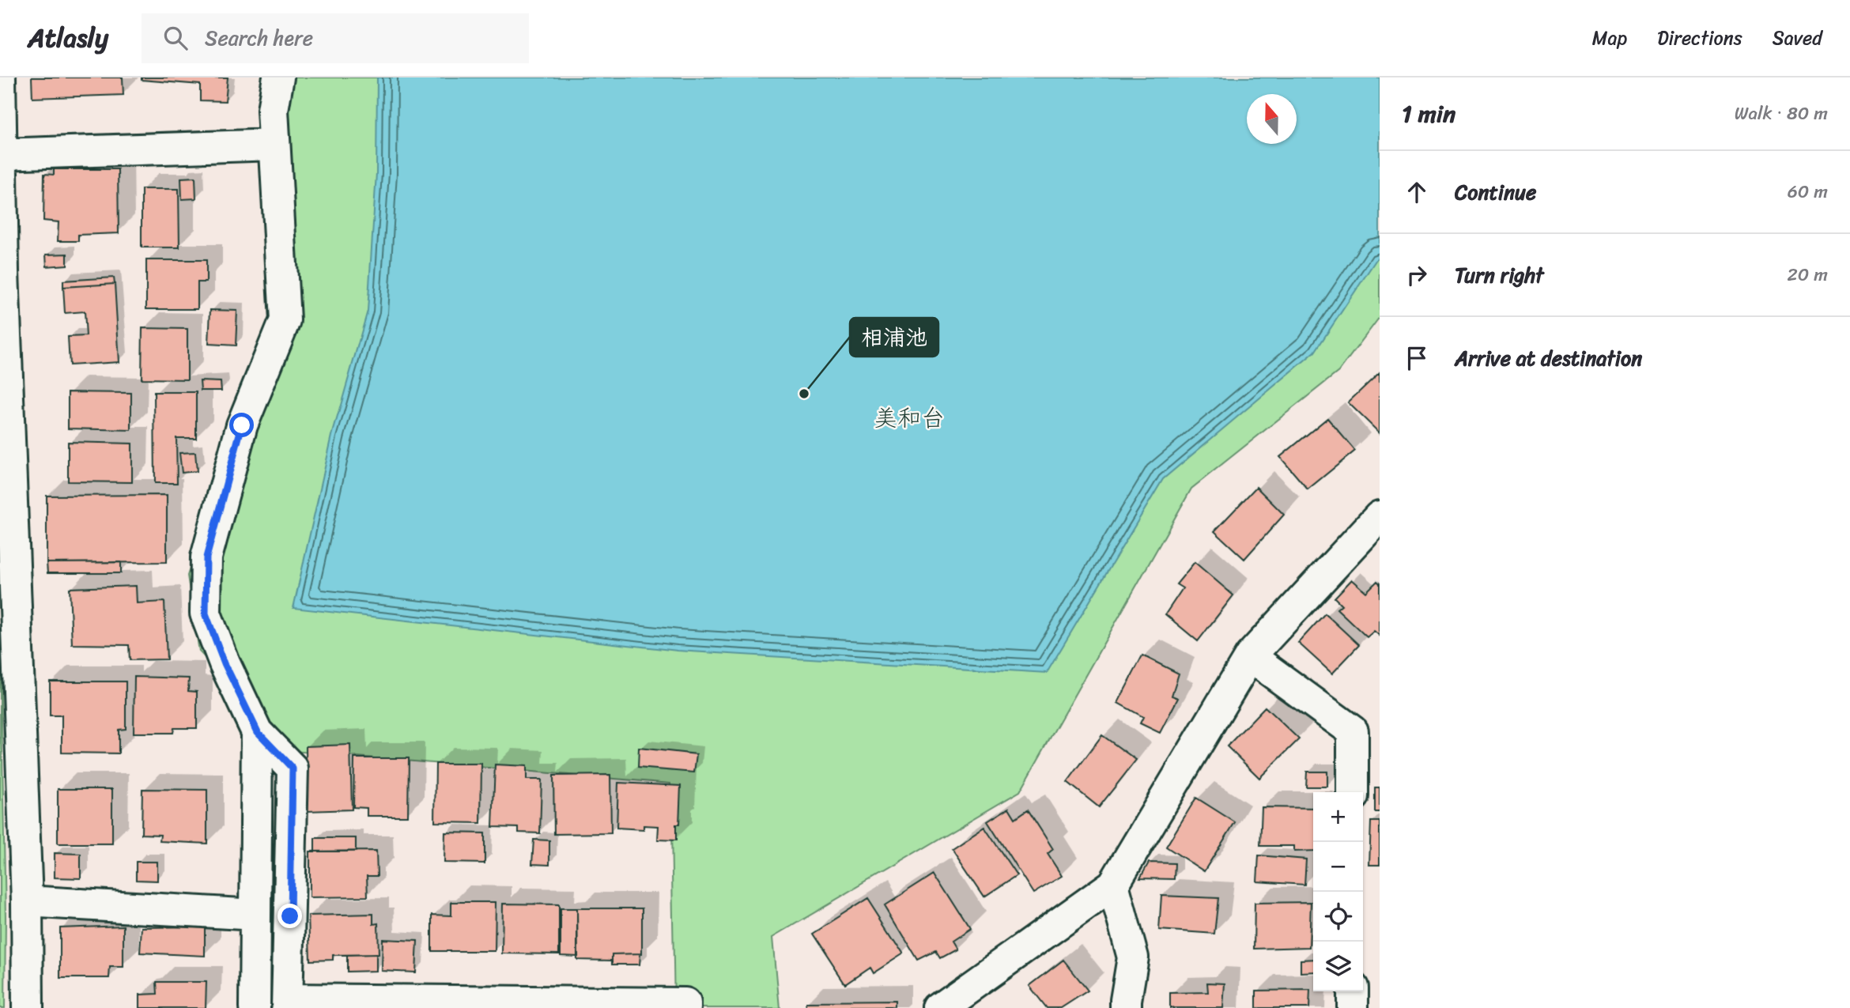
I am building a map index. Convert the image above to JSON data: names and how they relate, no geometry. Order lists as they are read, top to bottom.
{
  "districts": ["美和台"],
  "places": ["相浦池"],
  "north": "top",
  "page": {
    "header": "Atlasly",
    "search": "Search here",
    "nav": ["Map", "Directions", "Saved"],
    "heading": ["1 min", "Walk · 80 m"],
    "list": [
      ["Continue", "60 m"],
      ["Turn right", "20 m"],
      "Arrive at destination"
    ],
    "map_buttons": ["+", "−"]
  }
}
